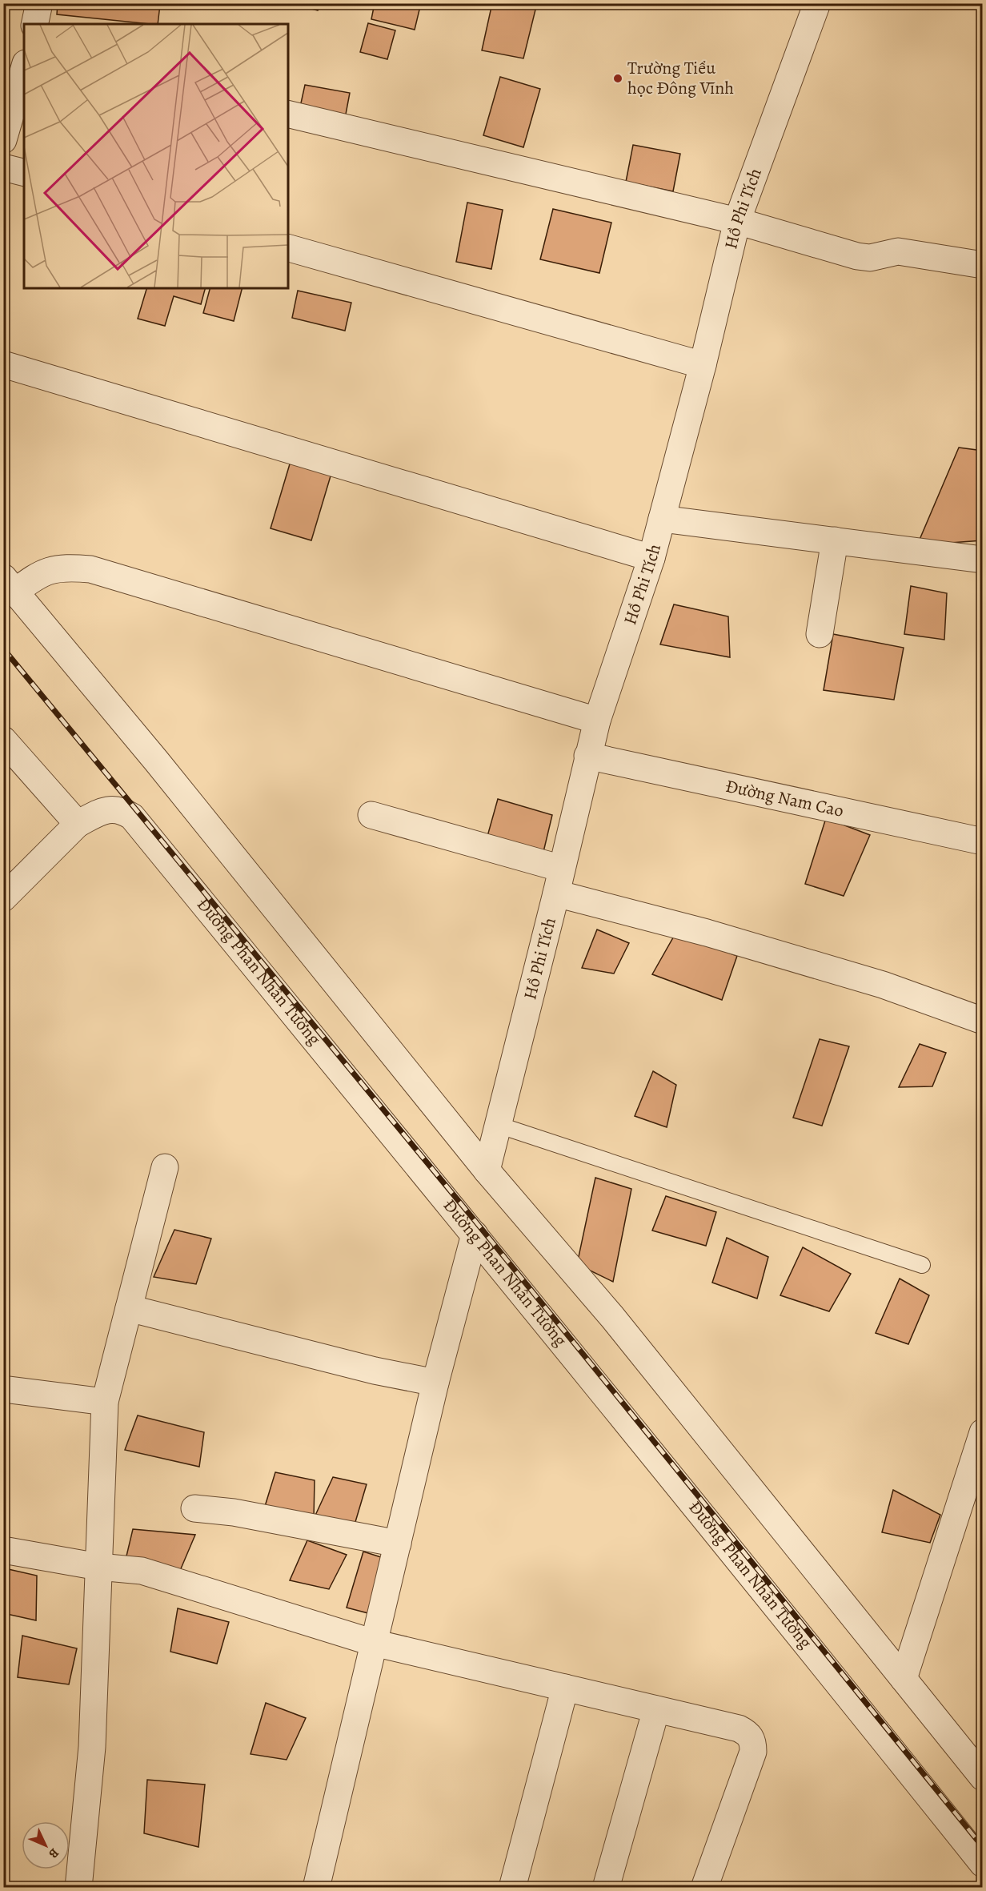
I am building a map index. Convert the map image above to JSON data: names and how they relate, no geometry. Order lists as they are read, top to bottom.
{
  "streets": {
    "street": ["Hồ Phi Tích", "Đường Nam Cao", "Đường Phan Nhân Tường"]
  },
  "crossings": [
    ["Hồ Phi Tích", "Đường Nam Cao"]
  ],
  "places": ["Trường Tiểu học Đông Vĩnh"],
  "north": "bottom right"
}
